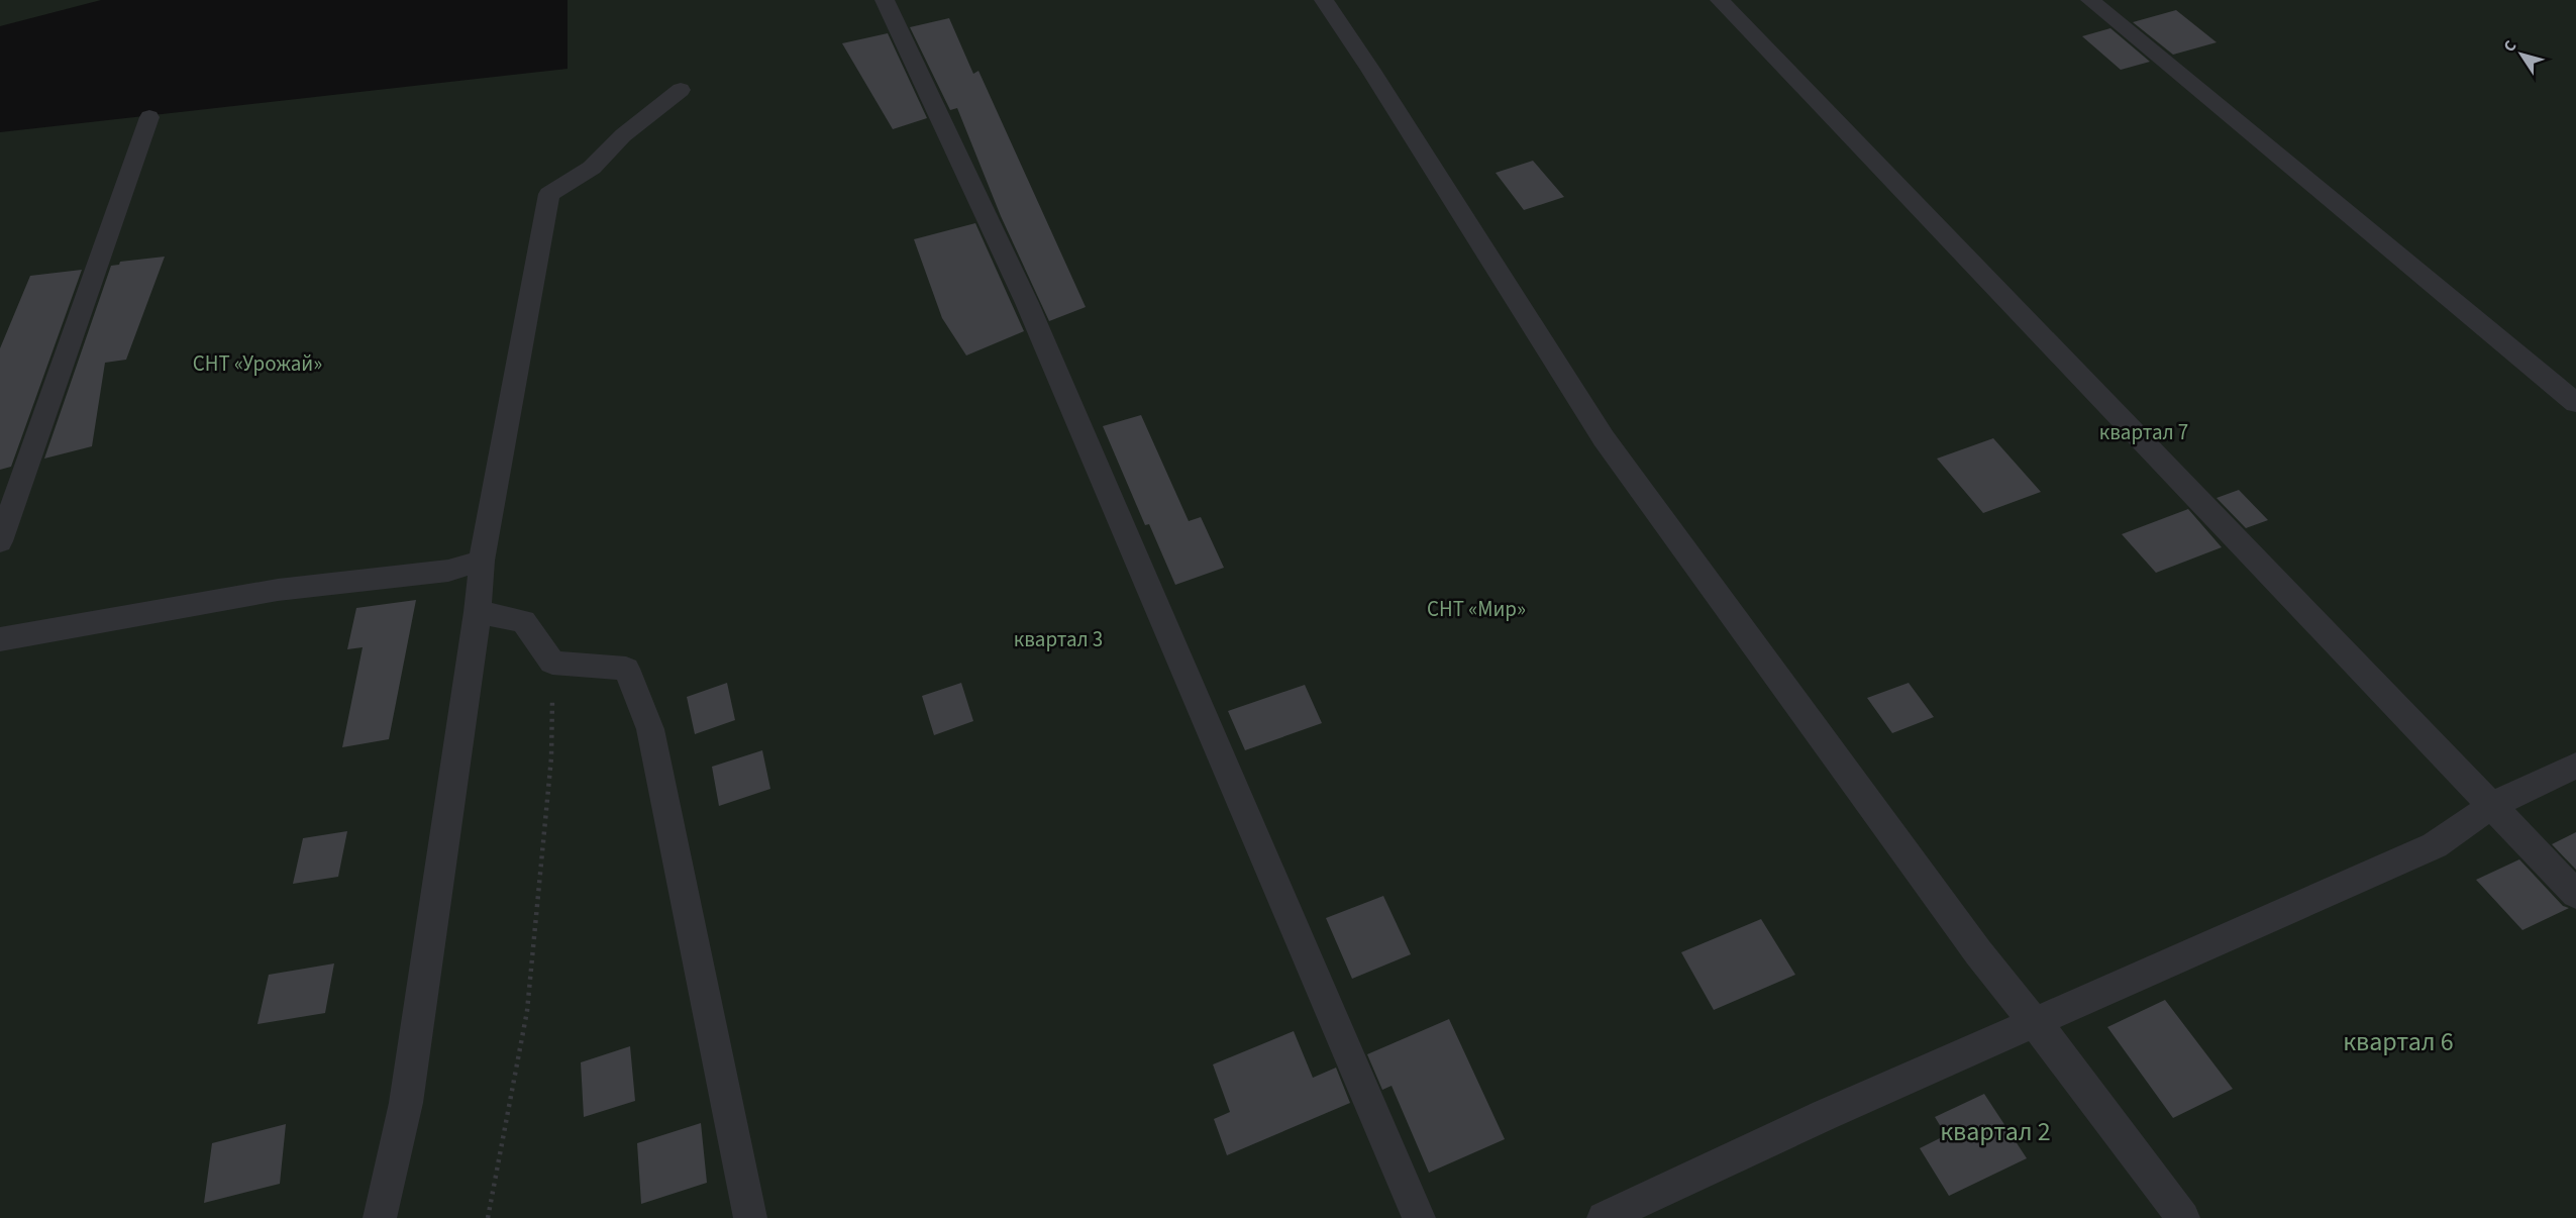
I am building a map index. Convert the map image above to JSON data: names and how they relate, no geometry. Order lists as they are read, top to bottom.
{
  "parks": [
    "СНТ «Урожай»",
    "квартал 7",
    "СНТ «Мир»",
    "квартал 3",
    "квартал 6",
    "квартал 2"
  ],
  "north": "top left"
}
